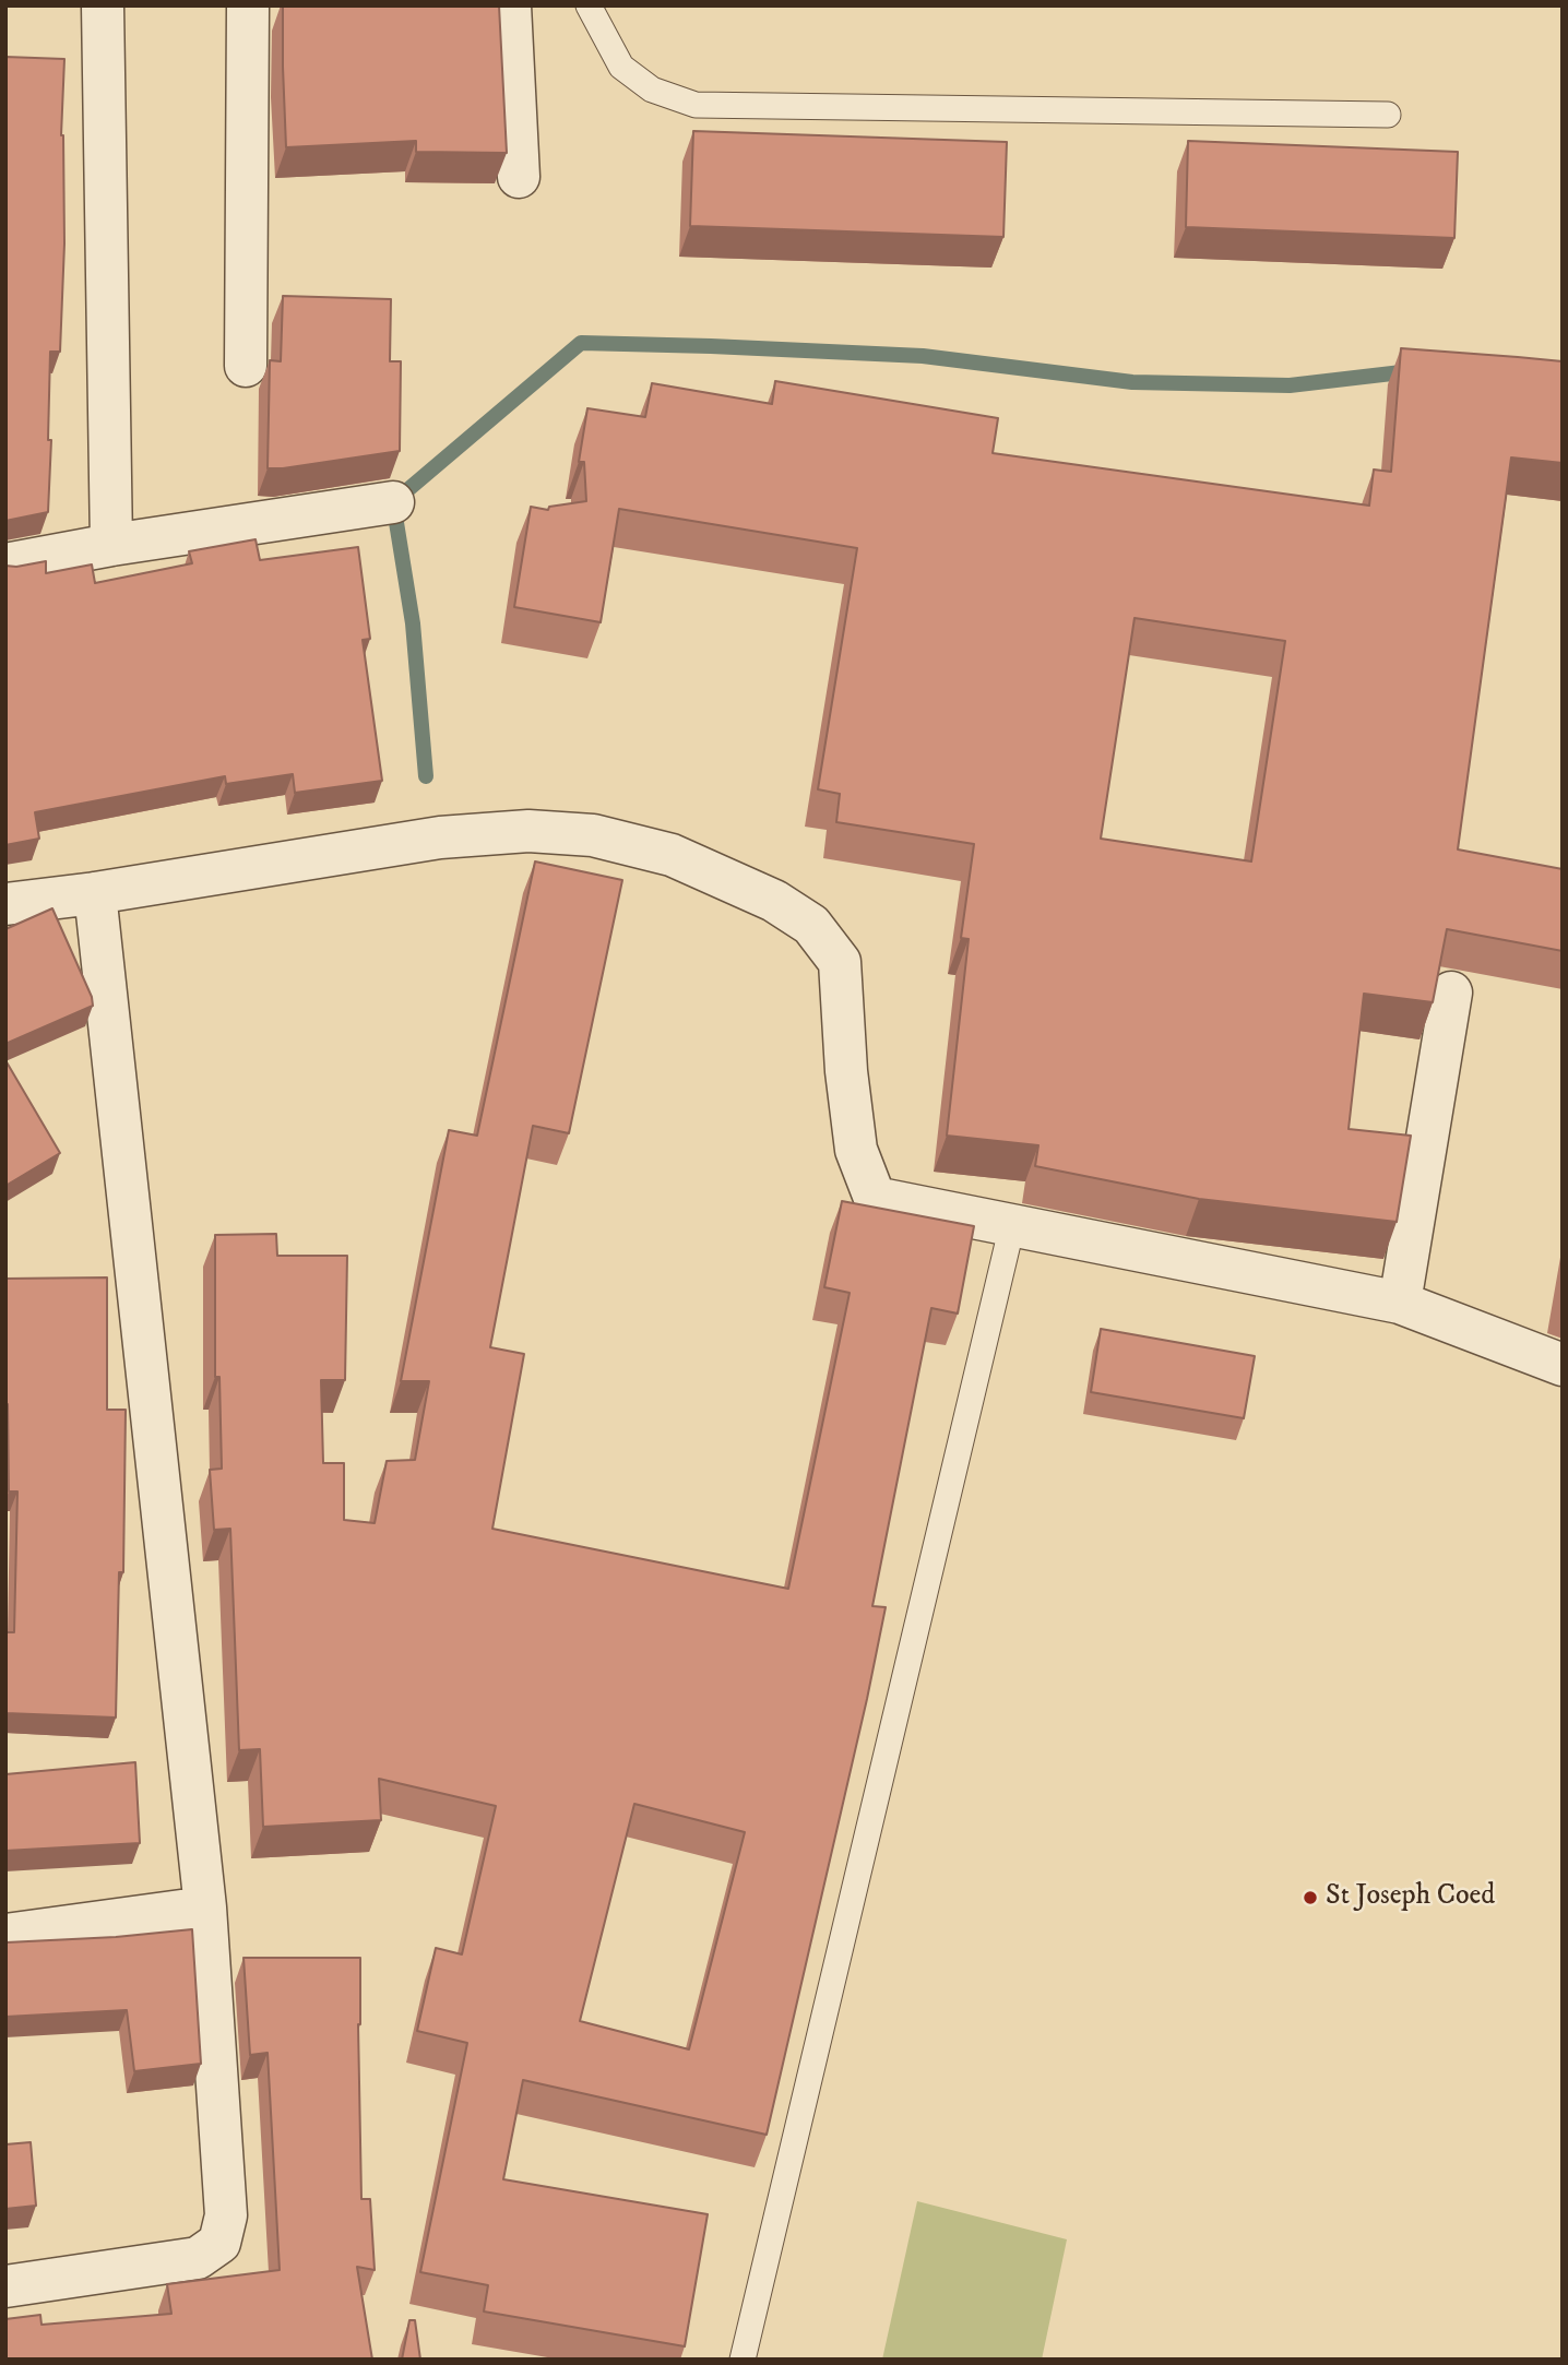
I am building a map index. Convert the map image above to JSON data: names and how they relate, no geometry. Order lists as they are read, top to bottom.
{
  "places": ["St Joseph Coed"]
}
